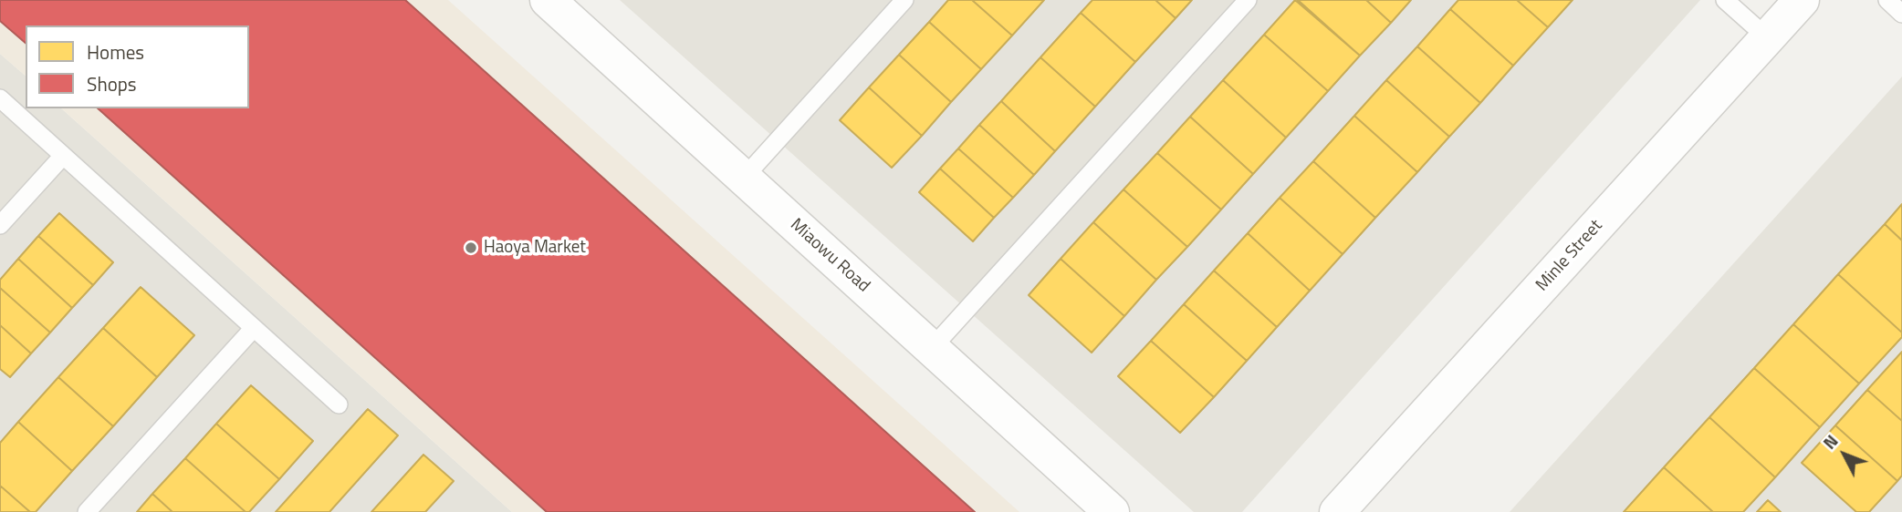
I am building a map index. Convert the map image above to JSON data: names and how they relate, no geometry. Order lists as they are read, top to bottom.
{
  "streets": {
    "street": ["Miaowu Road", "Minle Street"]
  },
  "places": ["Haoya Market"],
  "legend": ["Homes", "Shops"],
  "north": "top left"
}
